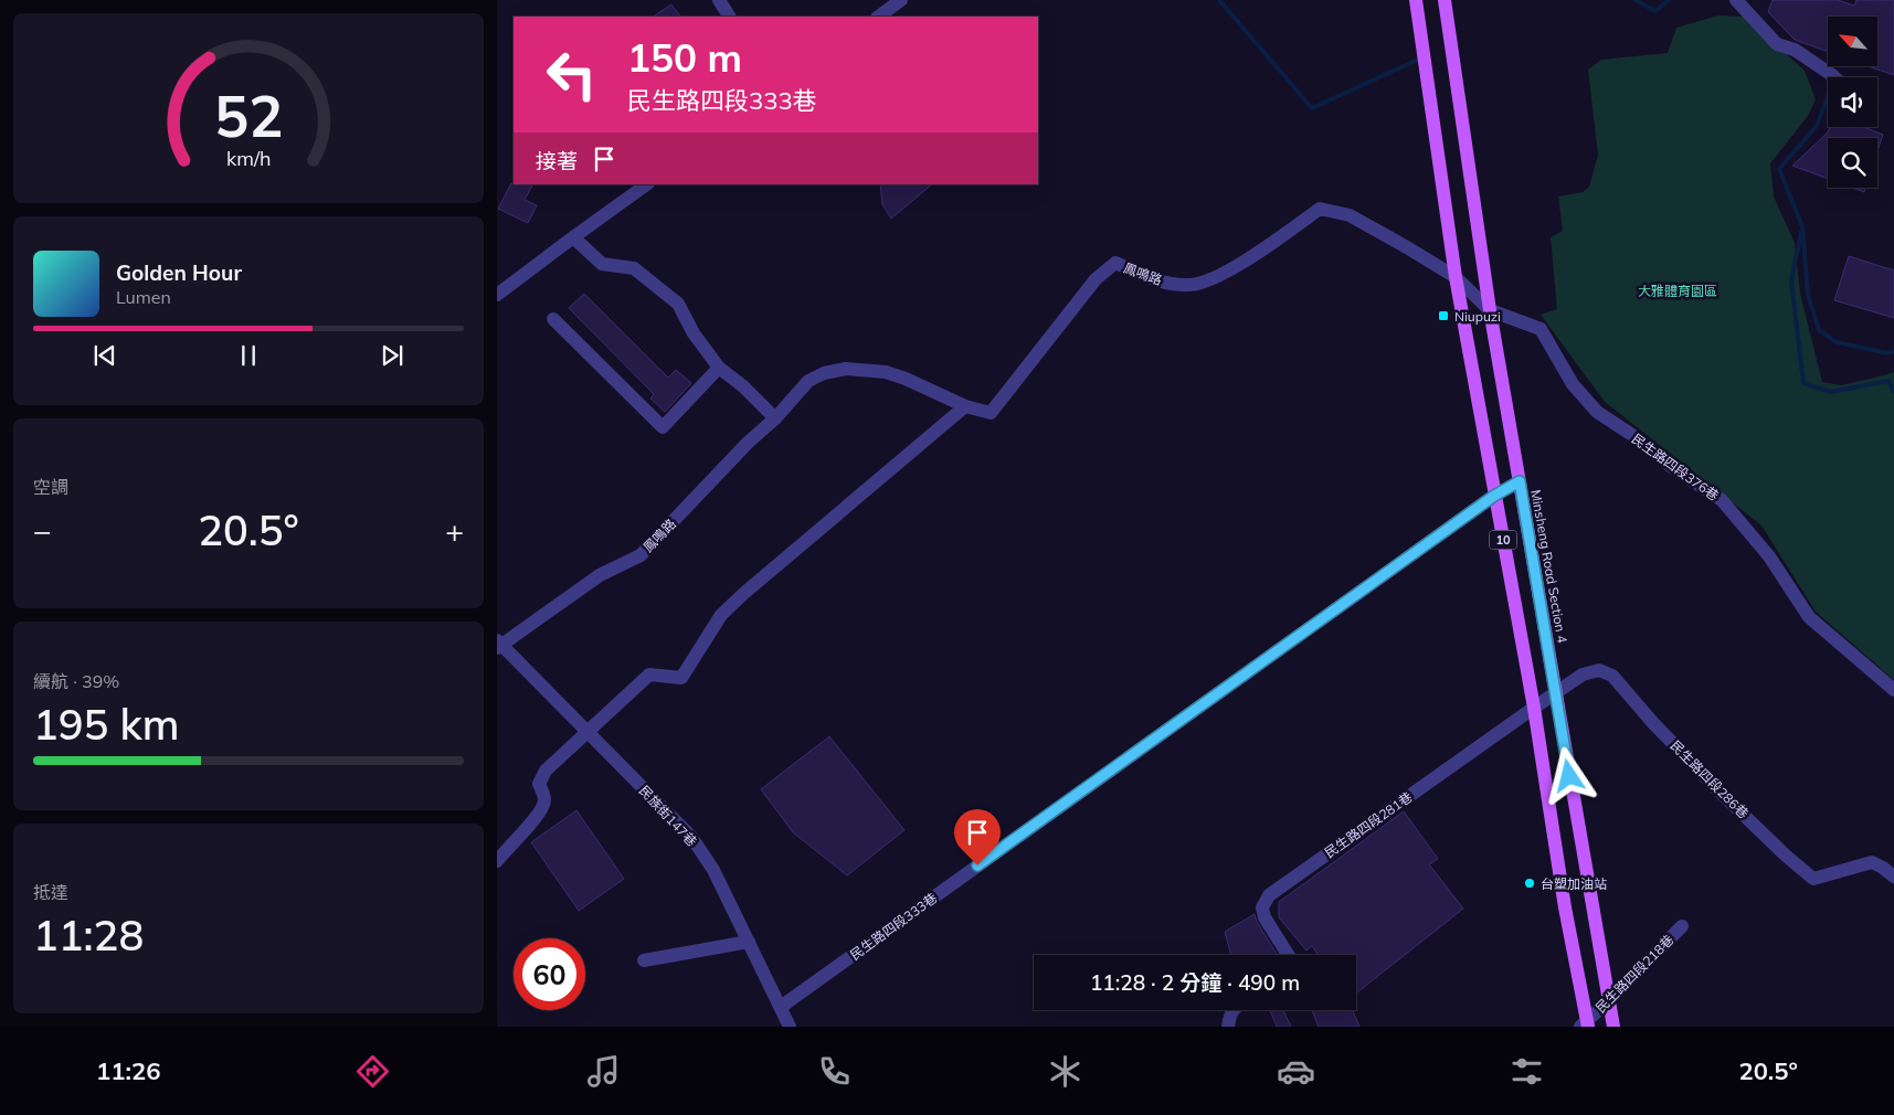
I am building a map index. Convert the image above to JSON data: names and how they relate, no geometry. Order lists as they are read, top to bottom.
{
  "streets": {
    "main road": ["10", "Minsheng Road Section 4"],
    "street": [
      "鳳鳴路",
      "民生路四段376巷",
      "民生路四段286巷",
      "民族街147巷",
      "民生路四段281巷",
      "民生路四段333巷",
      "民生路四段218巷"
    ]
  },
  "crossings": [
    ["鳳鳴路", "民生路四段376巷"],
    ["鳳鳴路", "10"],
    ["鳳鳴路", "Minsheng Road Section 4"],
    ["鳳鳴路", "民族街147巷"],
    ["民生路四段376巷", "Minsheng Road Section 4"],
    ["10", "民生路四段286巷"],
    ["10", "民生路四段281巷"],
    ["10", "民生路四段333巷"],
    ["10", "民生路四段218巷"],
    ["Minsheng Road Section 4", "民生路四段286巷"],
    ["Minsheng Road Section 4", "民生路四段333巷"],
    ["Minsheng Road Section 4", "民生路四段218巷"],
    ["民生路四段286巷", "民生路四段281巷"],
    ["民族街147巷", "民生路四段333巷"]
  ],
  "parks": ["大雅體育園區"],
  "places": {
    "transit": ["Niupuzi"],
    "other": ["台塑加油站"]
  },
  "north": "top left",
  "page": {
    "turn": ["150 m", "民生路四段333巷"],
    "then": "接著",
    "song": ["Golden Hour", "Lumen"],
    "tile": [
      "空調",
      ["續航 · 39%", "195 km"],
      ["抵達", "11:28"]
    ],
    "heat": ["−", "20.5°", "+"],
    "limit": "60",
    "trip": "11:28 · 2 分鐘 · 490 m",
    "tabs": ["11:26", "20.5°"],
    "gauge": ["52", "km/h"]
  }
}
